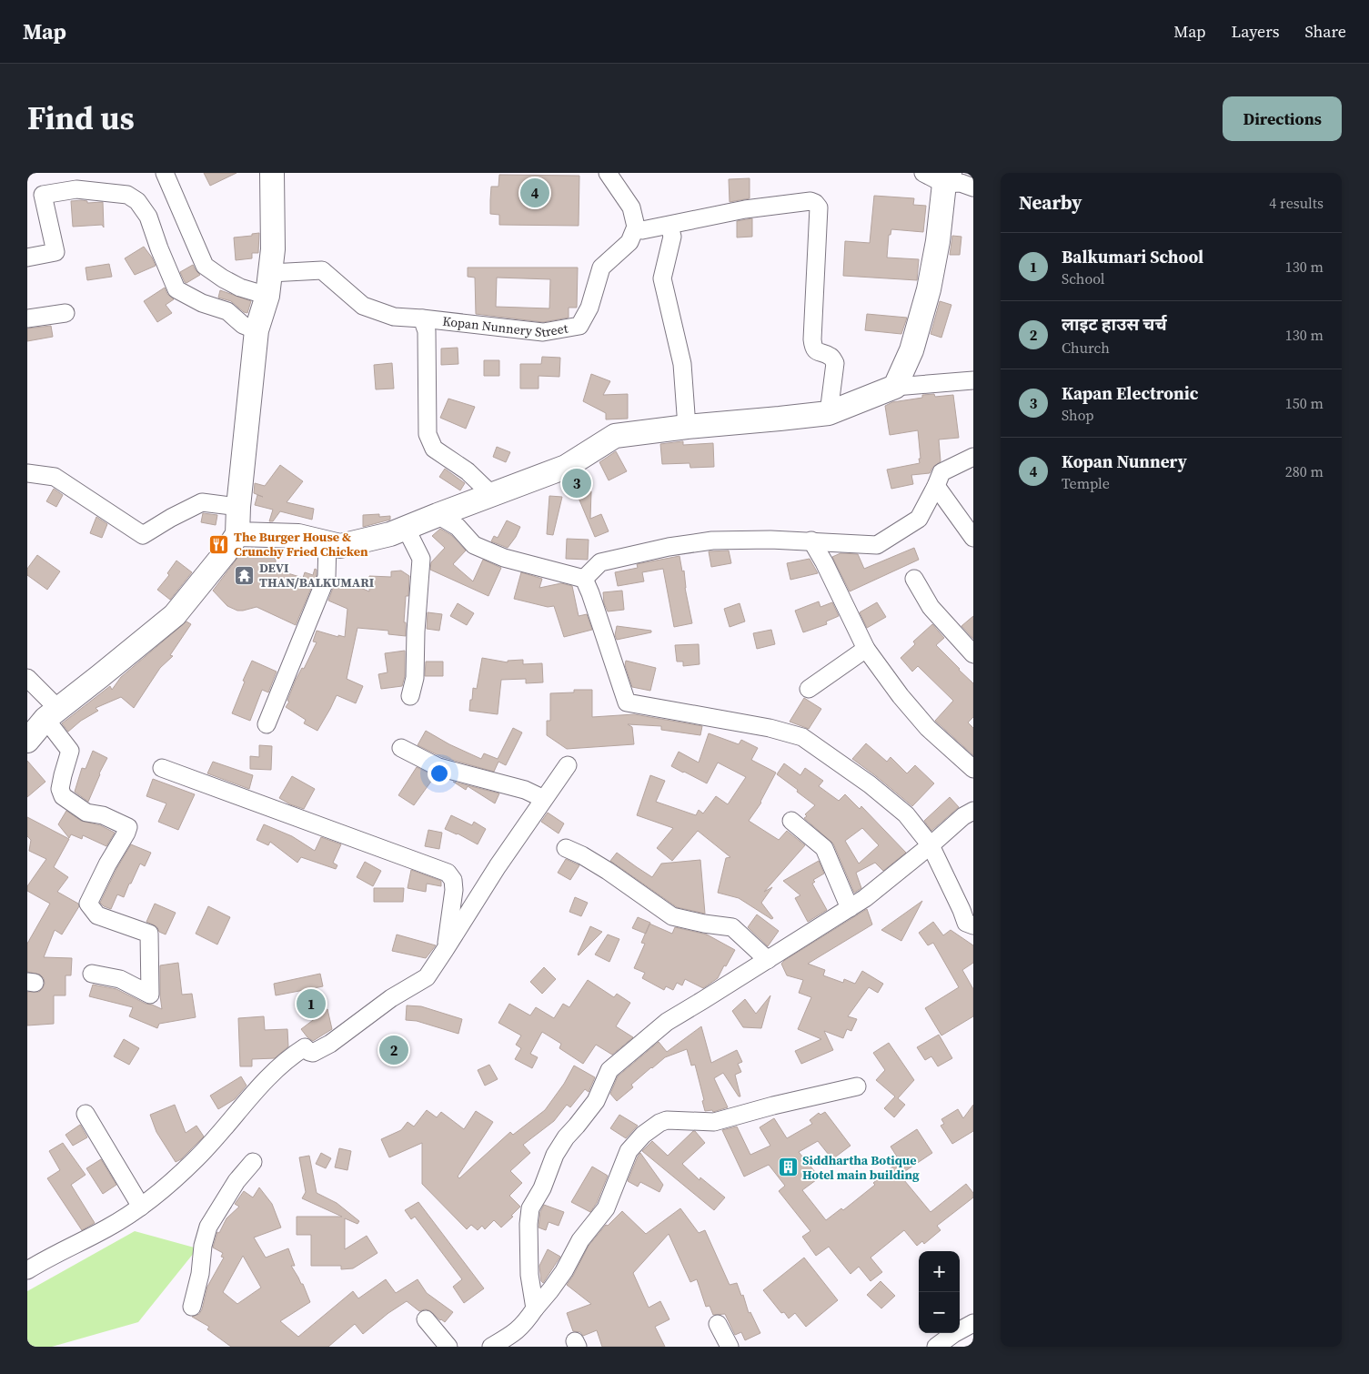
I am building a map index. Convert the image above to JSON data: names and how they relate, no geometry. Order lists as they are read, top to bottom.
{
  "streets": {
    "street": ["Kopan Nunnery Street"]
  },
  "places": {
    "restaurant": ["The Burger House & Crunchy Fried Chicken"],
    "temple": ["DEVI THAN/BALKUMARI"],
    "building": ["Siddhartha Botique Hotel main building"]
  },
  "page": {
    "header": "Map",
    "nav": ["Map", "Layers", "Share"],
    "title": "Find us",
    "buttons": "Directions",
    "heading": ["Nearby", "4 results"],
    "pins": [
      "4",
      "3",
      "1",
      "2"
    ],
    "list": [
      {
        "mark": "1",
        "name": "Balkumari School",
        "note": "School",
        "value": "130 m"
      },
      {
        "mark": "2",
        "name": "लाइट हाउस चर्च",
        "note": "Church",
        "value": "130 m"
      },
      {
        "mark": "3",
        "name": "Kapan Electronic",
        "note": "Shop",
        "value": "150 m"
      },
      {
        "mark": "4",
        "name": "Kopan Nunnery",
        "note": "Temple",
        "value": "280 m"
      }
    ],
    "map_buttons": ["+", "−"]
  }
}
